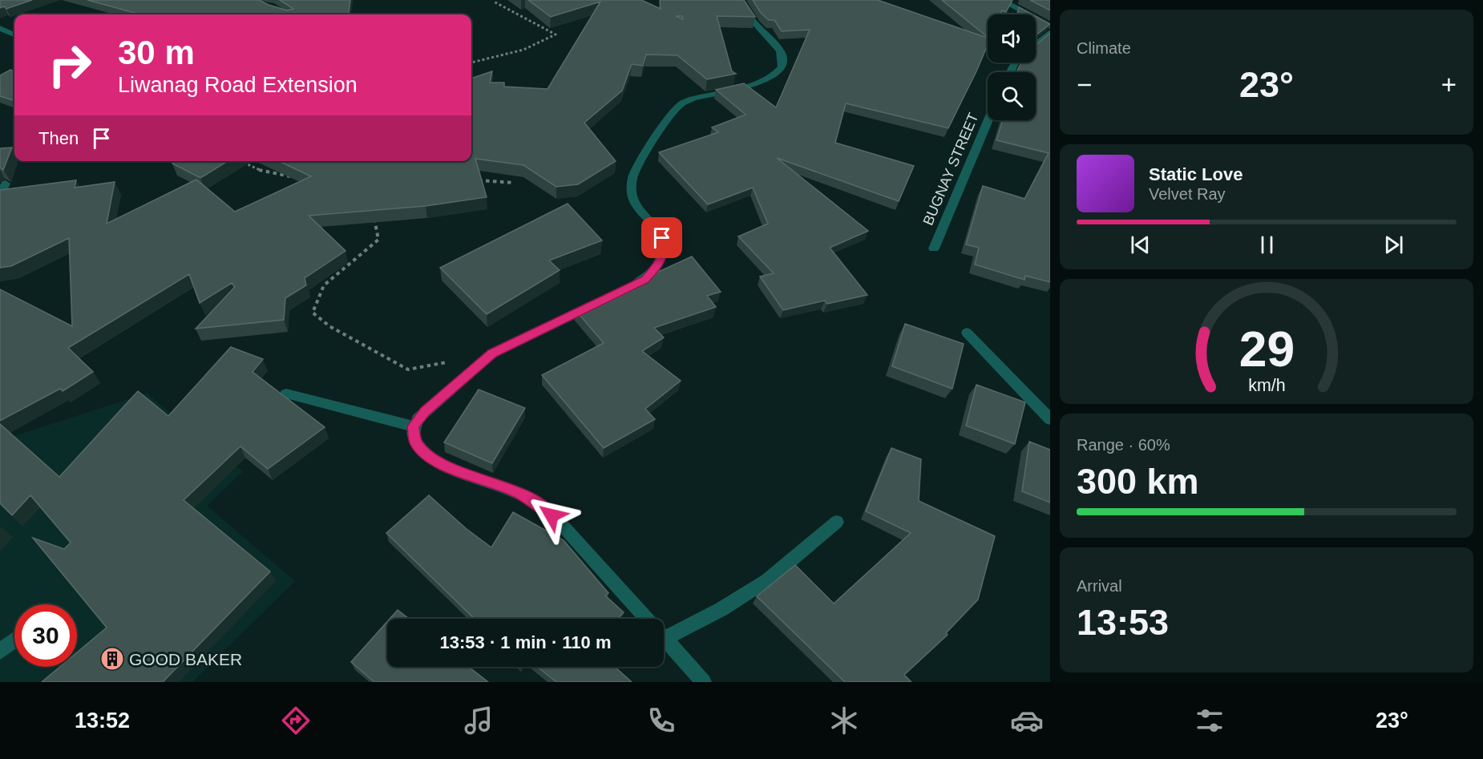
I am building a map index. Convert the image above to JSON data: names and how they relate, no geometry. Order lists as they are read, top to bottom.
{
  "streets": {
    "street": ["BUGNAY STREET"]
  },
  "places": {
    "building": ["GOOD BAKER"]
  },
  "page": {
    "tile": [
      "Climate",
      ["Range · 60%", "300 km"],
      ["Arrival", "13:53"]
    ],
    "turn": ["30 m", "Liwanag Road Extension"],
    "heat": ["−", "23°", "+"],
    "then": "Then",
    "song": ["Static Love", "Velvet Ray"],
    "limit": "30",
    "trip": "13:53 · 1 min · 110 m",
    "tabs": ["13:52", "23°"],
    "gauge": ["29", "km/h"]
  }
}
